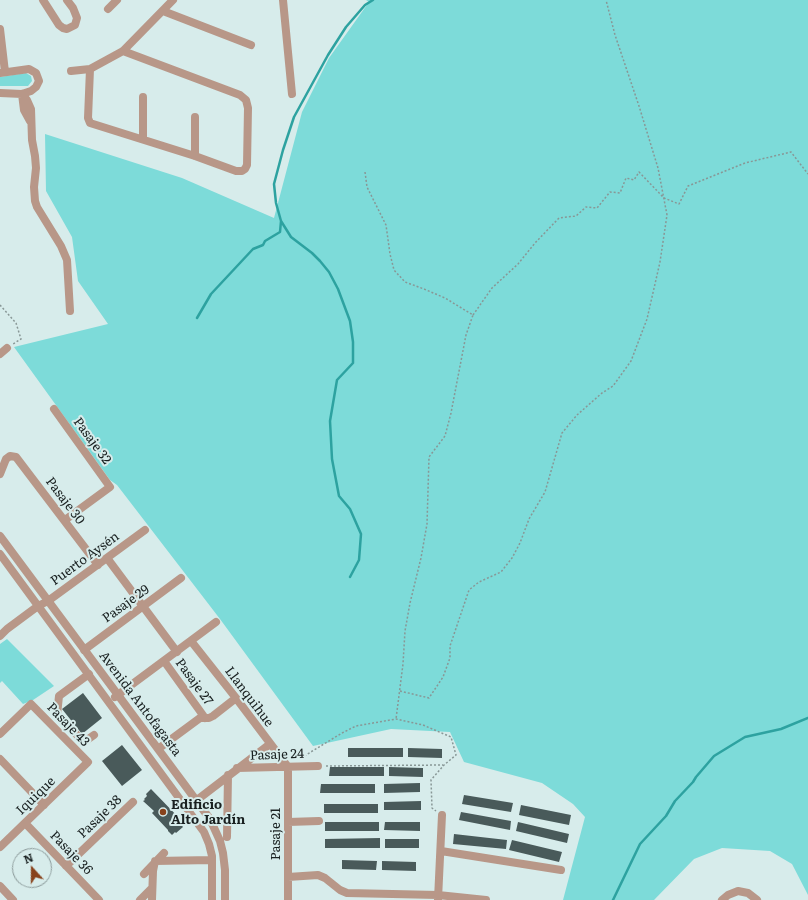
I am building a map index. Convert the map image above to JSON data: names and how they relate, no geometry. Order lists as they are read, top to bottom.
{
  "streets": {
    "street": [
      "Pasaje 32",
      "Pasaje 30",
      "Puerto Aysén",
      "Pasaje 29",
      "Pasaje 27",
      "Llanquihue",
      "Avenida Antofagasta",
      "Pasaje 43",
      "Pasaje 24",
      "Iquique",
      "Pasaje 38",
      "Pasaje 21",
      "Pasaje 36"
    ]
  },
  "crossings": [
    ["Pasaje 32", "Pasaje 30"],
    ["Pasaje 30", "Puerto Aysén"],
    ["Puerto Aysén", "Avenida Antofagasta"],
    ["Pasaje 29", "Avenida Antofagasta"],
    ["Llanquihue", "Pasaje 24"],
    ["Llanquihue", "Pasaje 21"],
    ["Pasaje 43", "Iquique"],
    ["Pasaje 24", "Pasaje 21"],
    ["Iquique", "Pasaje 36"],
    ["Pasaje 38", "Pasaje 36"]
  ],
  "places": ["Edificio Alto Jardín"],
  "north": "top"
}
